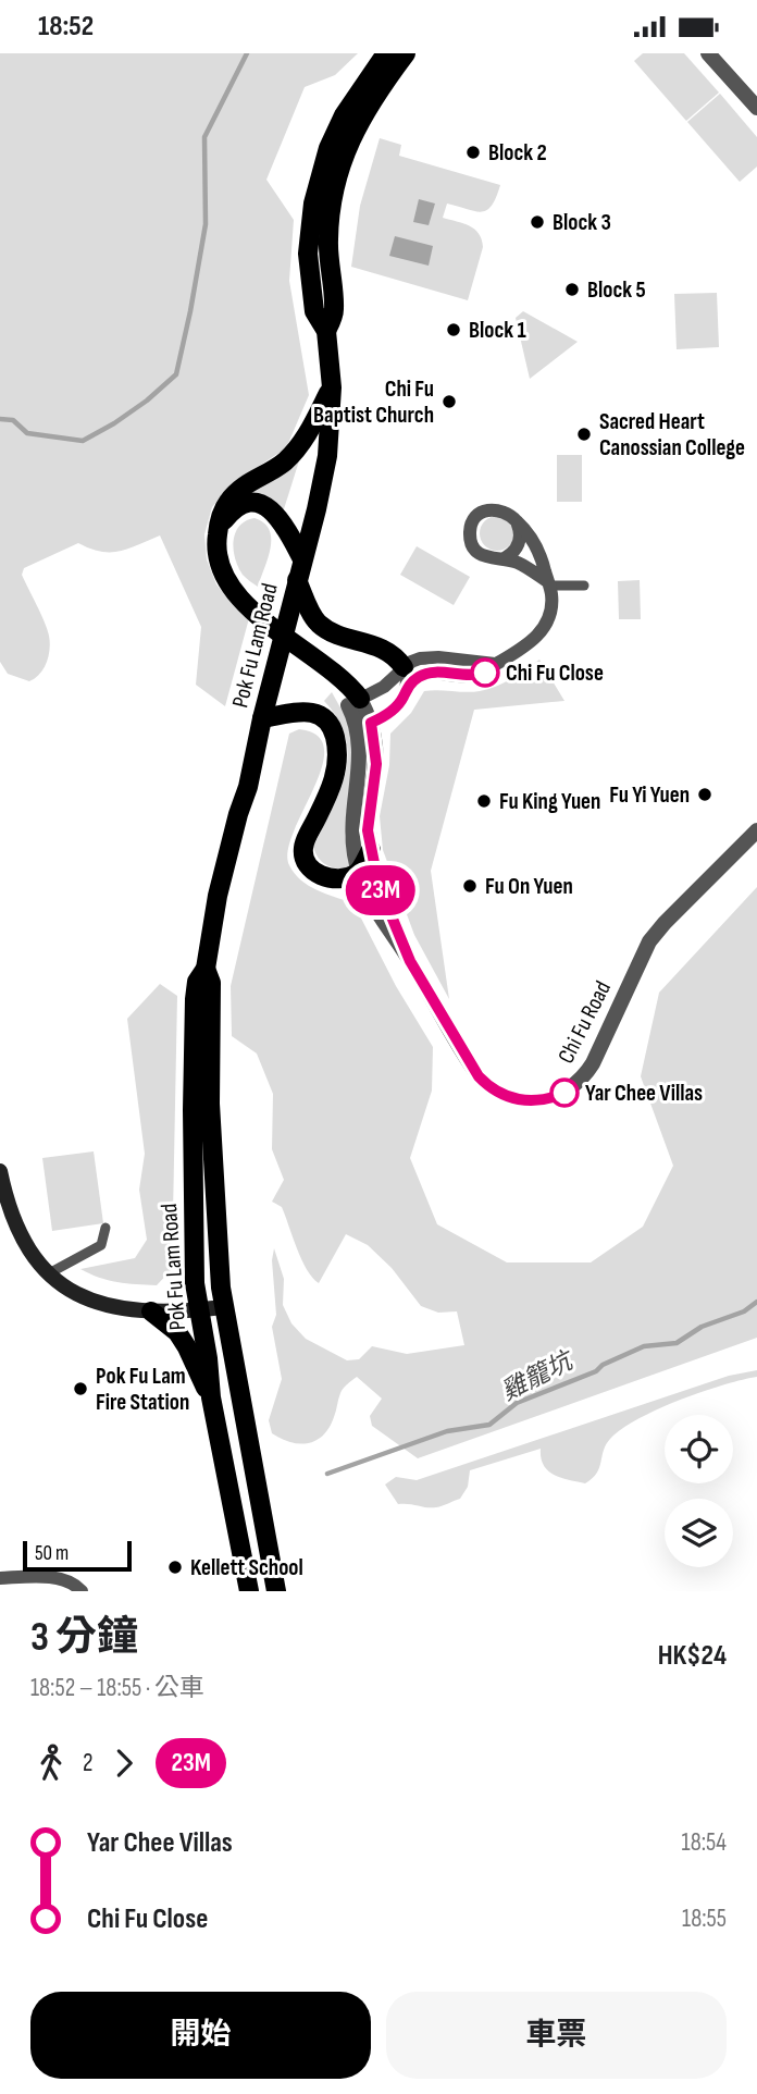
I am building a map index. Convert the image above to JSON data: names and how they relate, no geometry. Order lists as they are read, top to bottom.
{
  "streets": {
    "main road": ["Pok Fu Lam Road"],
    "street": ["Chi Fu Road"]
  },
  "water": ["雞籠坑"],
  "places": [
    "Block 2",
    "Block 3",
    "Block 5",
    "Block 1",
    "Chi Fu Baptist Church",
    "Sacred Heart Canossian College",
    "Chi Fu Close",
    "Fu Yi Yuen",
    "Fu King Yuen",
    "Fu On Yuen",
    "Yar Chee Villas",
    "Pok Fu Lam Fire Station",
    "Kellett School"
  ],
  "lines": ["bus line 23M"],
  "scale_bar": "50 m",
  "page": {
    "status": "18:52",
    "on_map": "23M",
    "scale": "50 m",
    "heading": ["3 分鐘", "18:52 – 18:55 · 公車", "HK$24"],
    "legs": ["2", "23M"],
    "list": [
      {
        "name": "Yar Chee Villas",
        "value": "18:54"
      },
      {
        "name": "Chi Fu Close",
        "value": "18:55"
      }
    ],
    "buttons": ["開始", "車票"]
  }
}
